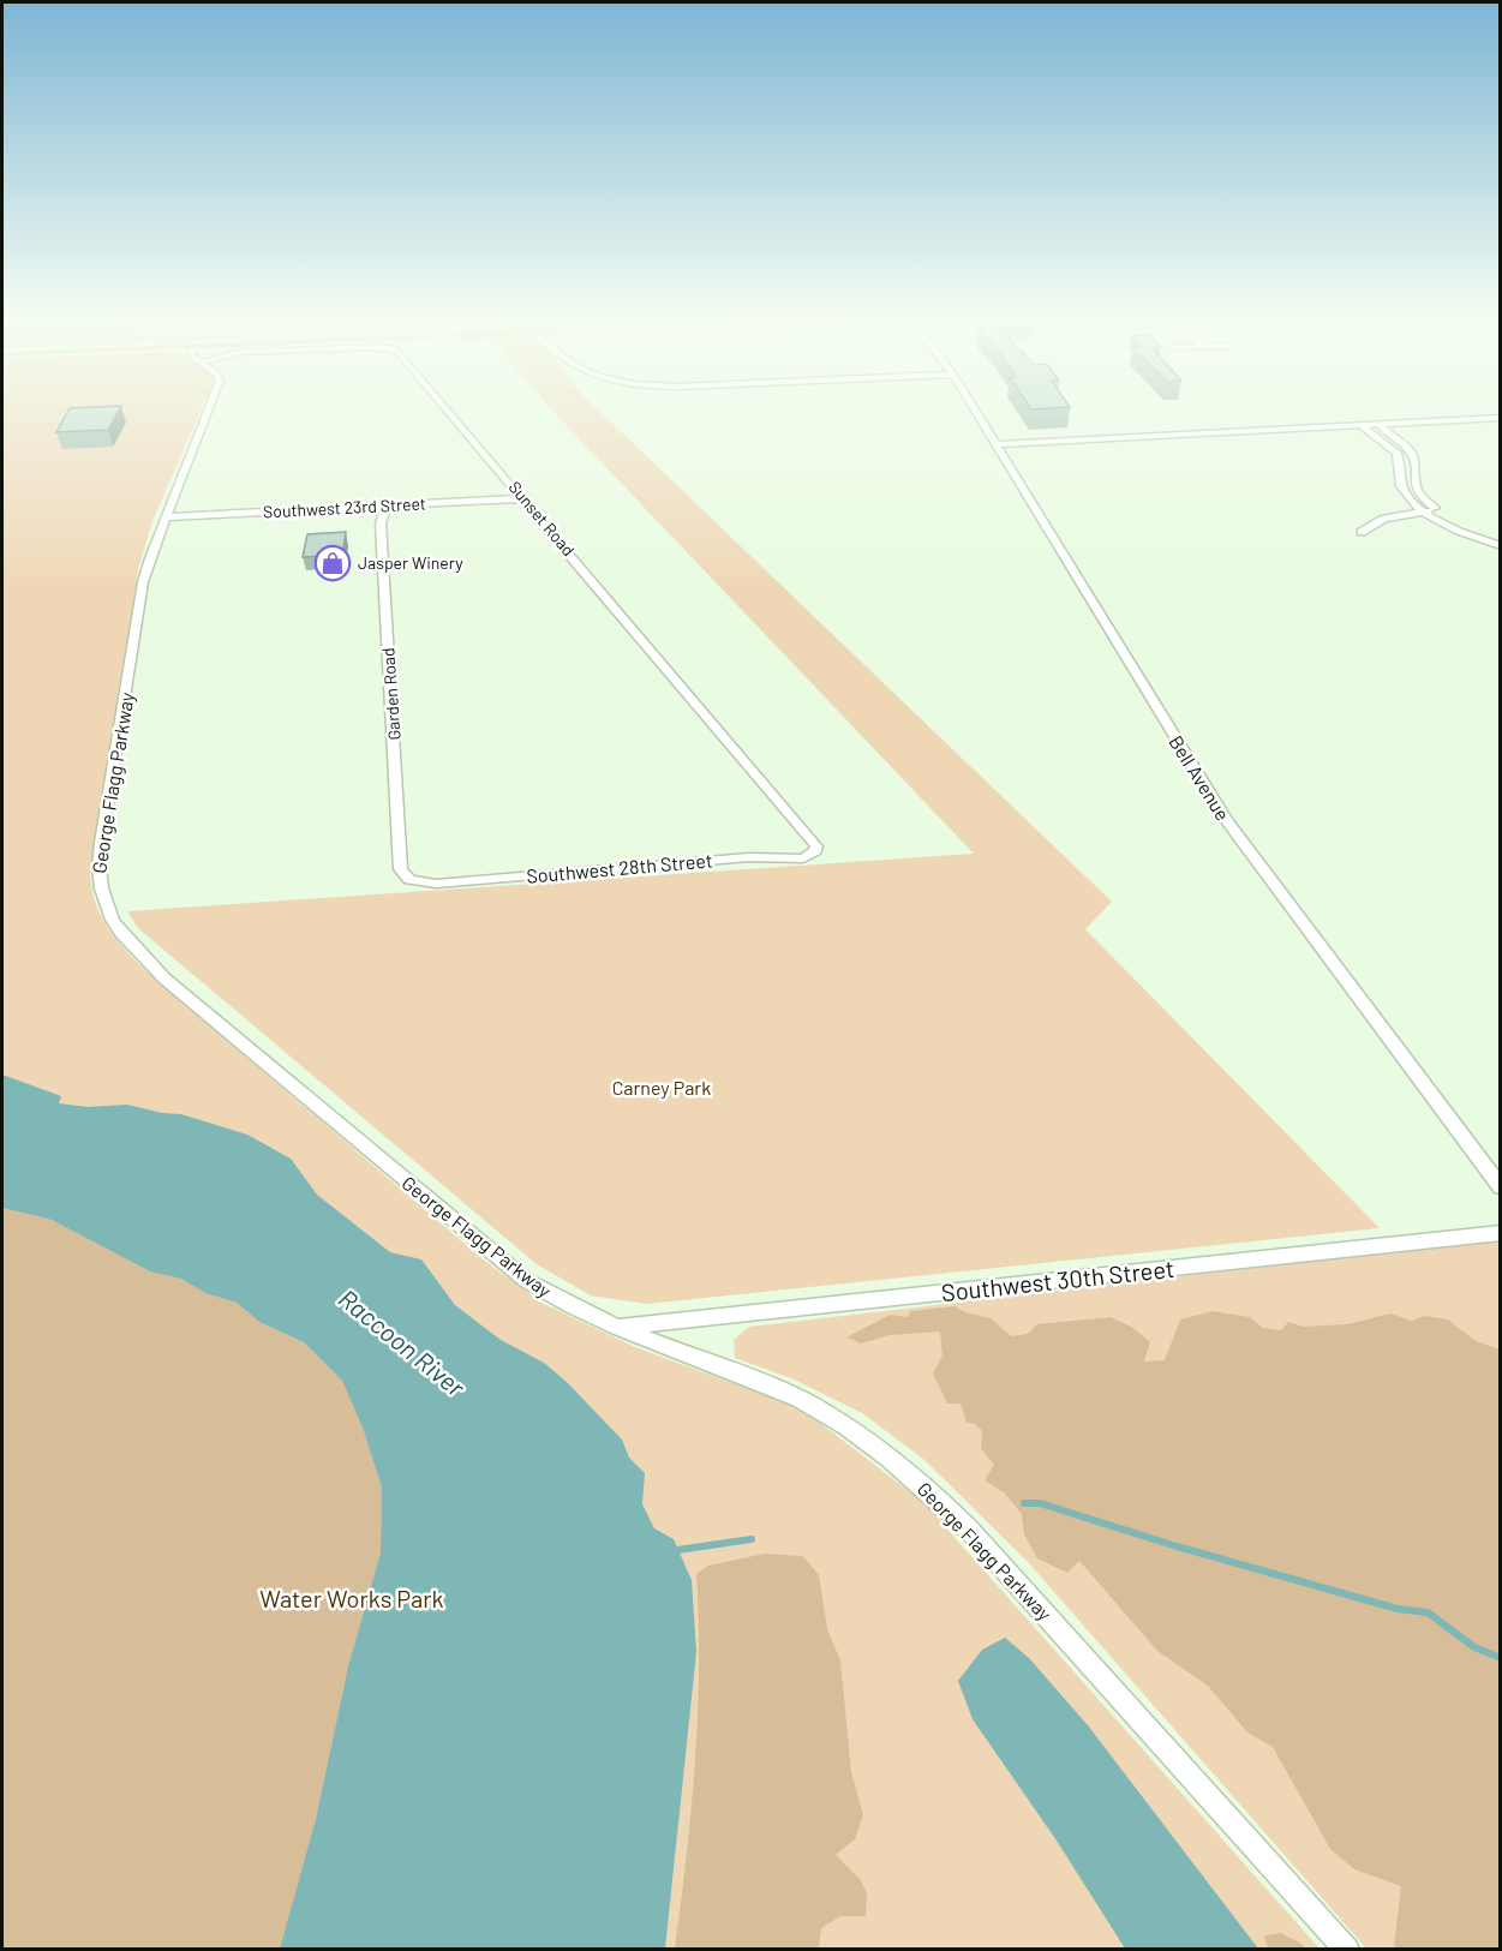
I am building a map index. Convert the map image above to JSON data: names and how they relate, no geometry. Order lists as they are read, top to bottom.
{
  "streets": {
    "street": [
      "Southwest 23rd Street",
      "Sunset Road",
      "Garden Road",
      "Bell Avenue",
      "George Flagg Parkway",
      "Southwest 28th Street",
      "Southwest 30th Street"
    ]
  },
  "crossings": [
    ["Southwest 23rd Street", "Sunset Road"],
    ["Southwest 23rd Street", "Garden Road"],
    ["Southwest 23rd Street", "George Flagg Parkway"],
    ["Sunset Road", "Southwest 28th Street"],
    ["Garden Road", "Southwest 28th Street"],
    ["George Flagg Parkway", "Southwest 30th Street"]
  ],
  "water": ["Raccoon River"],
  "parks": ["Carney Park", "Water Works Park"],
  "places": {
    "shop": ["Jasper Winery"]
  }
}
